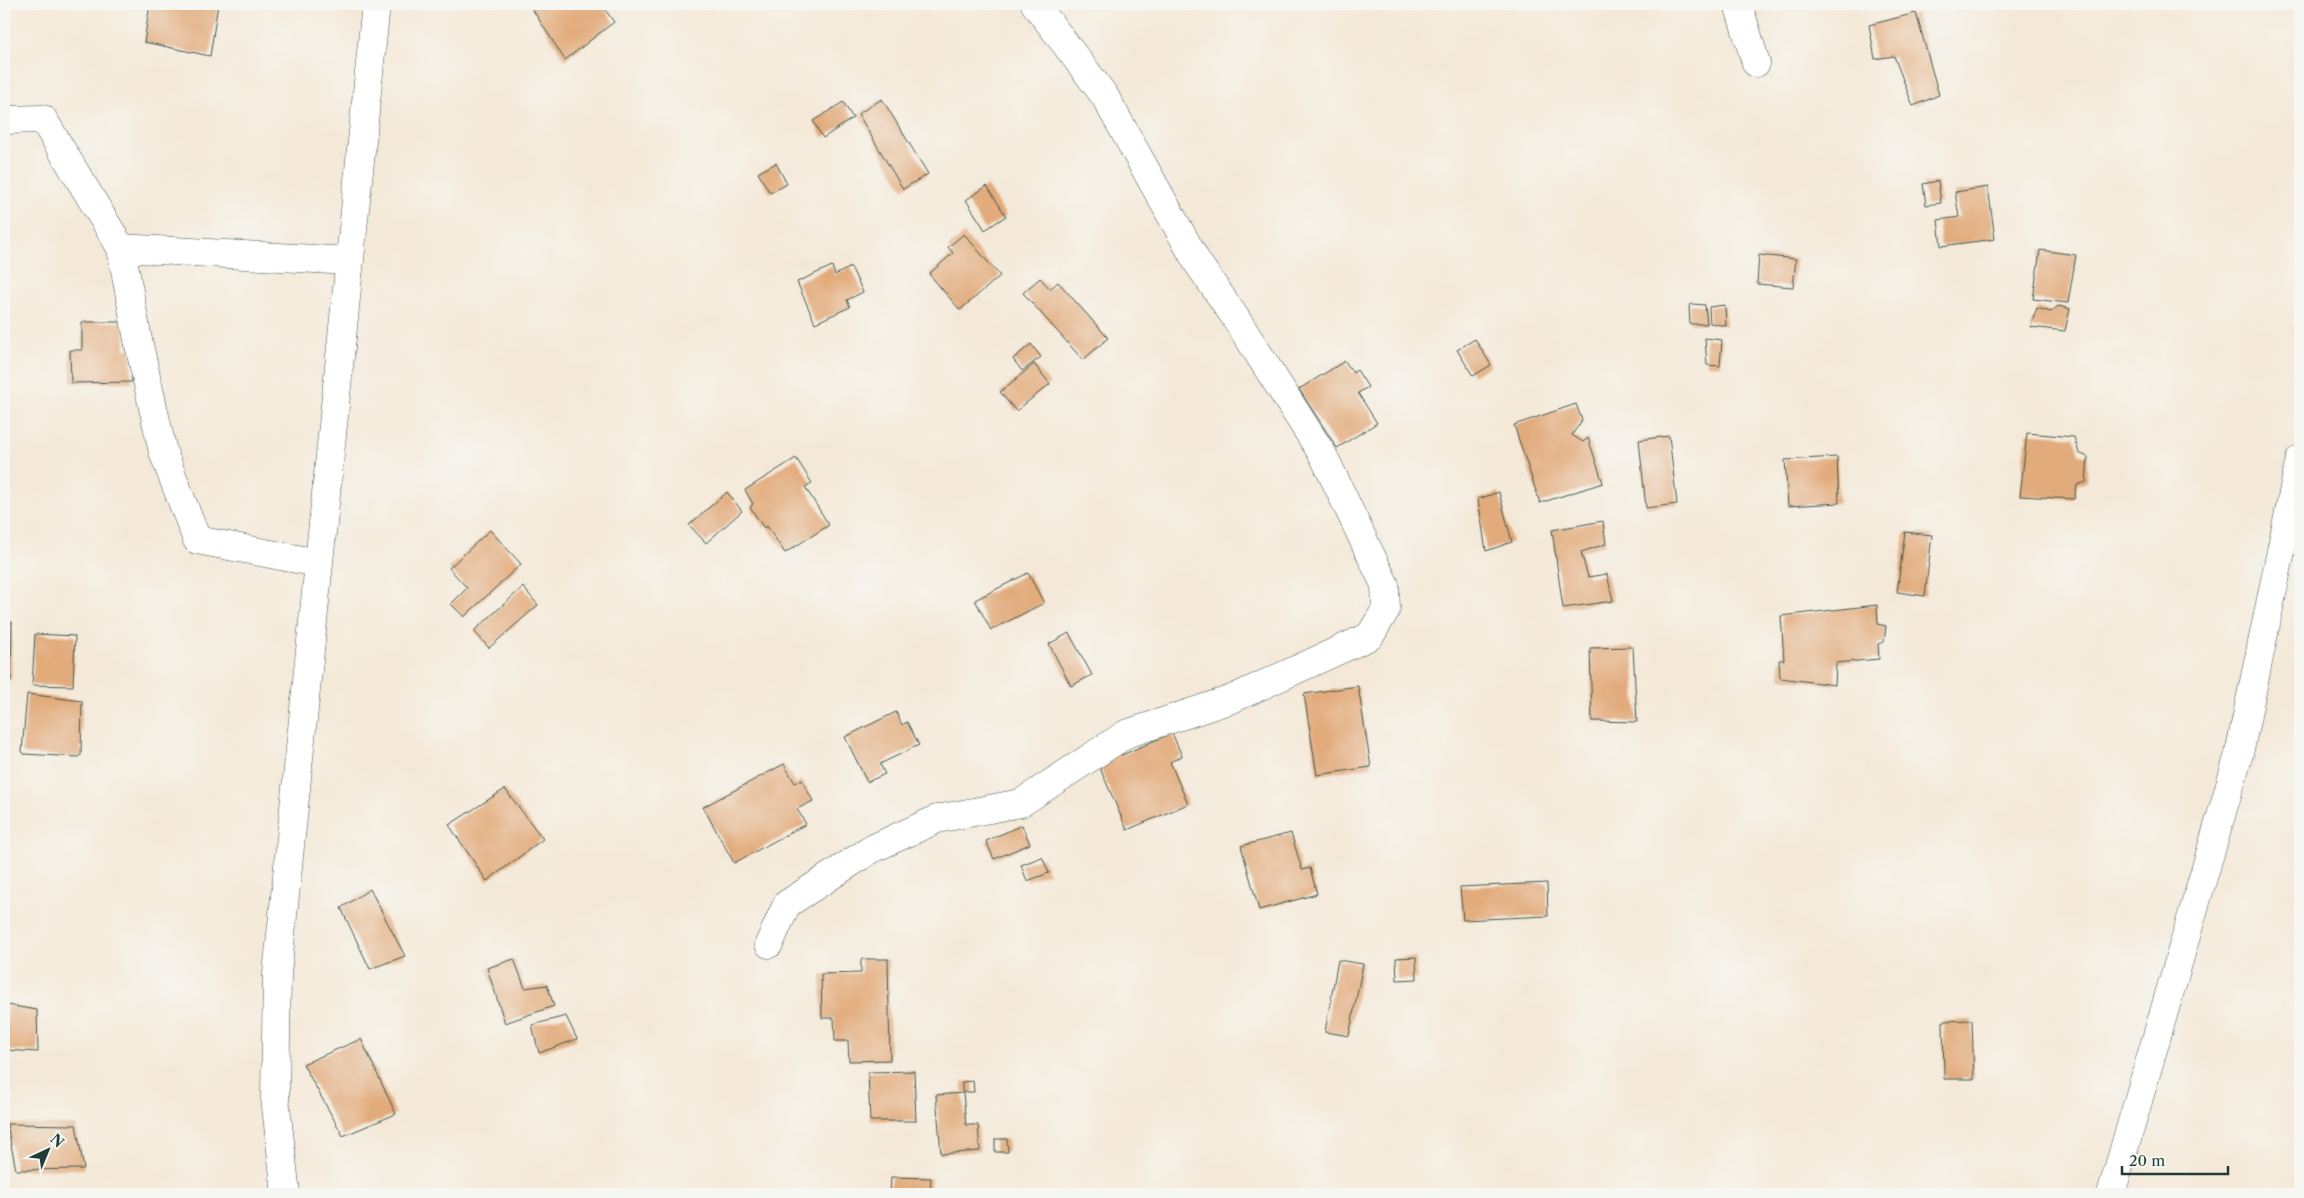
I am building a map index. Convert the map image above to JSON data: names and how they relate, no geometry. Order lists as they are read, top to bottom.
{
  "scale_bar": "20 m",
  "north": "top right"
}
